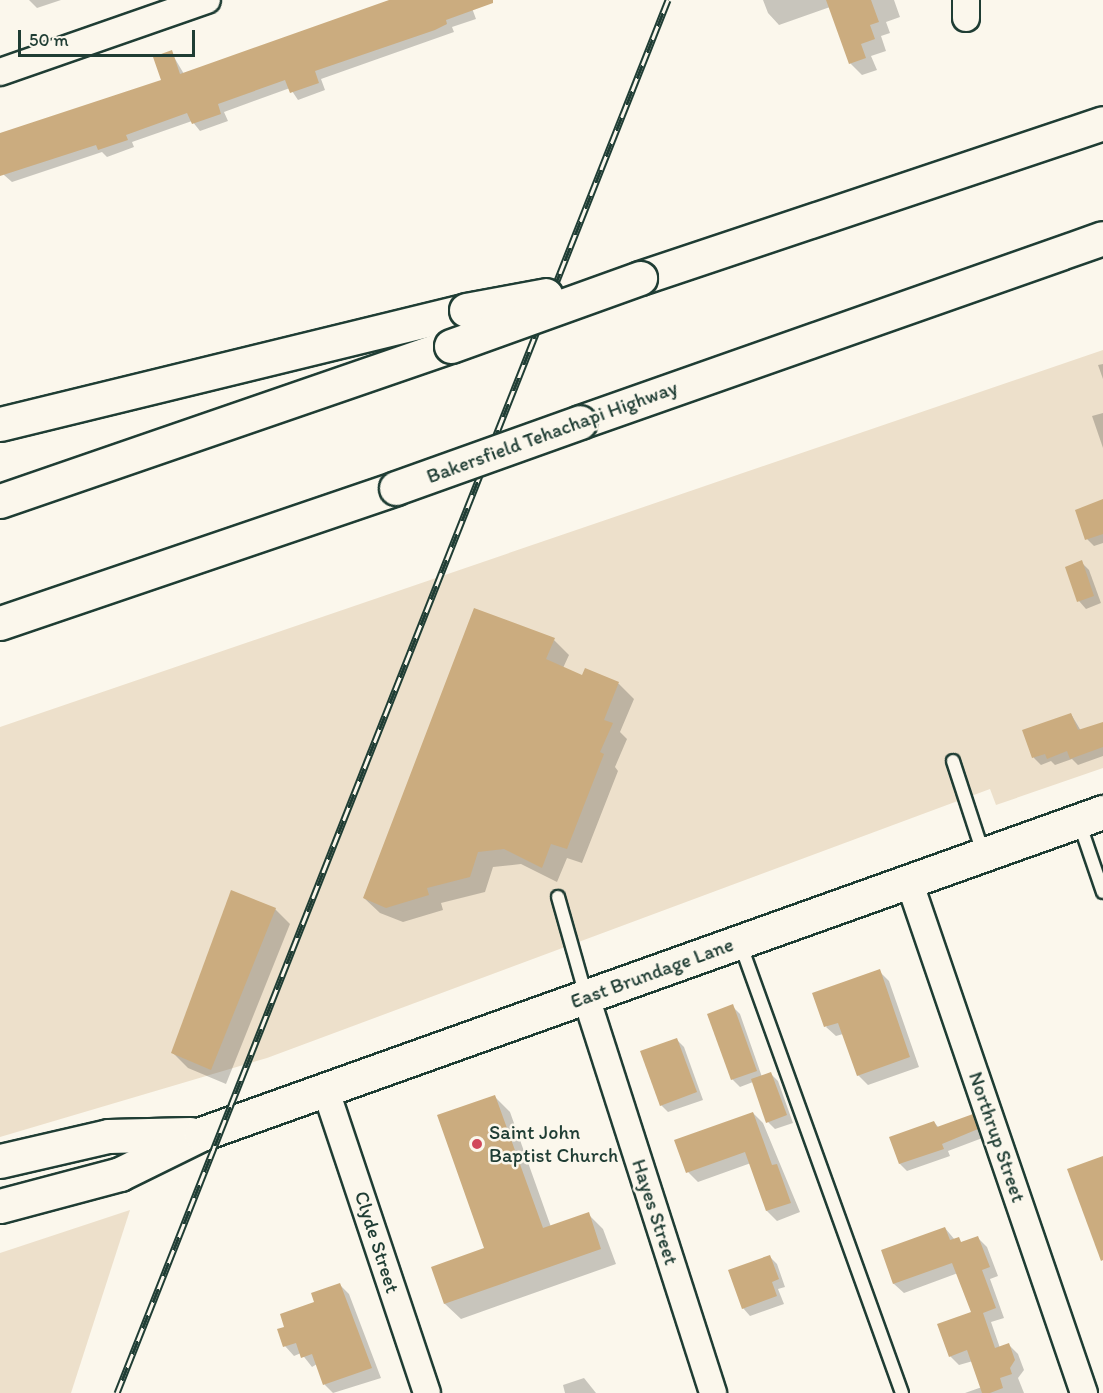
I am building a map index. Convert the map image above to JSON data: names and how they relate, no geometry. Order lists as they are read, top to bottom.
{
  "streets": {
    "main road": ["Bakersfield Tehachapi Highway", "East Brundage Lane"],
    "street": ["Northrup Street", "Hayes Street", "Clyde Street"]
  },
  "crossings": [
    ["East Brundage Lane", "Northrup Street"],
    ["East Brundage Lane", "Hayes Street"],
    ["East Brundage Lane", "Clyde Street"]
  ],
  "places": ["Saint John Baptist Church"],
  "scale_bar": "50 m"
}
